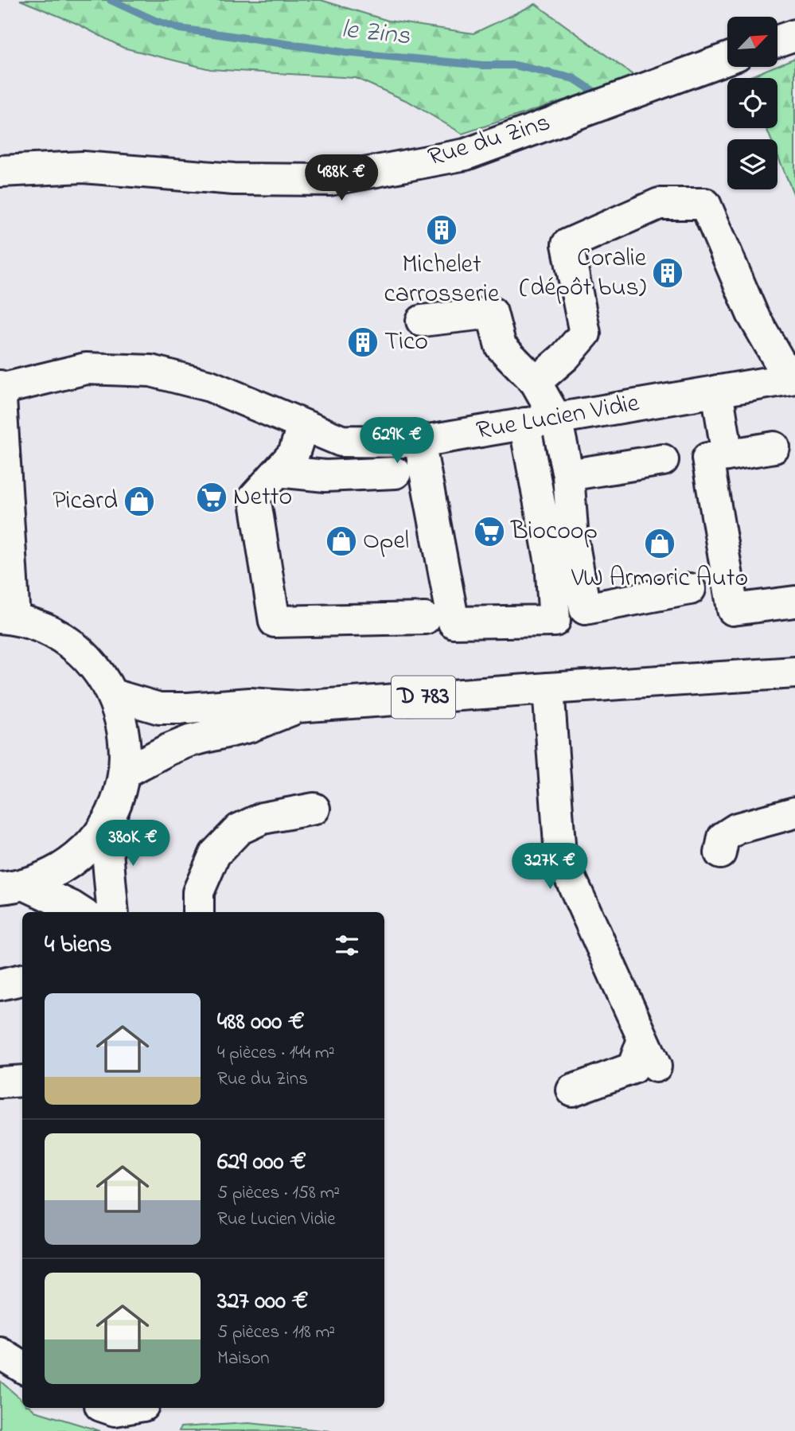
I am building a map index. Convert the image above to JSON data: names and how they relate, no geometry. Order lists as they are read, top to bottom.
{
  "streets": {
    "street": ["Rue du Zins", "Rue Lucien Vidie", "D 783"]
  },
  "water": ["le Zins"],
  "places": {
    "building": ["Michelet carrosserie", "Coralie (dépôt bus)", "Tico"],
    "supermarket": ["Netto", "Biocoop"],
    "shop": ["Picard", "Opel", "VW Armoric Auto"]
  },
  "north": "top right",
  "page": {
    "price": [
      "488K €",
      "629K €",
      "380K €",
      "327K €"
    ],
    "heading": "4 biens",
    "list": [
      {
        "name": "488 000 €",
        "note": "4 pièces · 144 m² · Rue du Zins"
      },
      {
        "name": "629 000 €",
        "note": "5 pièces · 158 m² · Rue Lucien Vidie"
      },
      {
        "name": "327 000 €",
        "note": "5 pièces · 118 m² · Maison"
      }
    ]
  }
}
